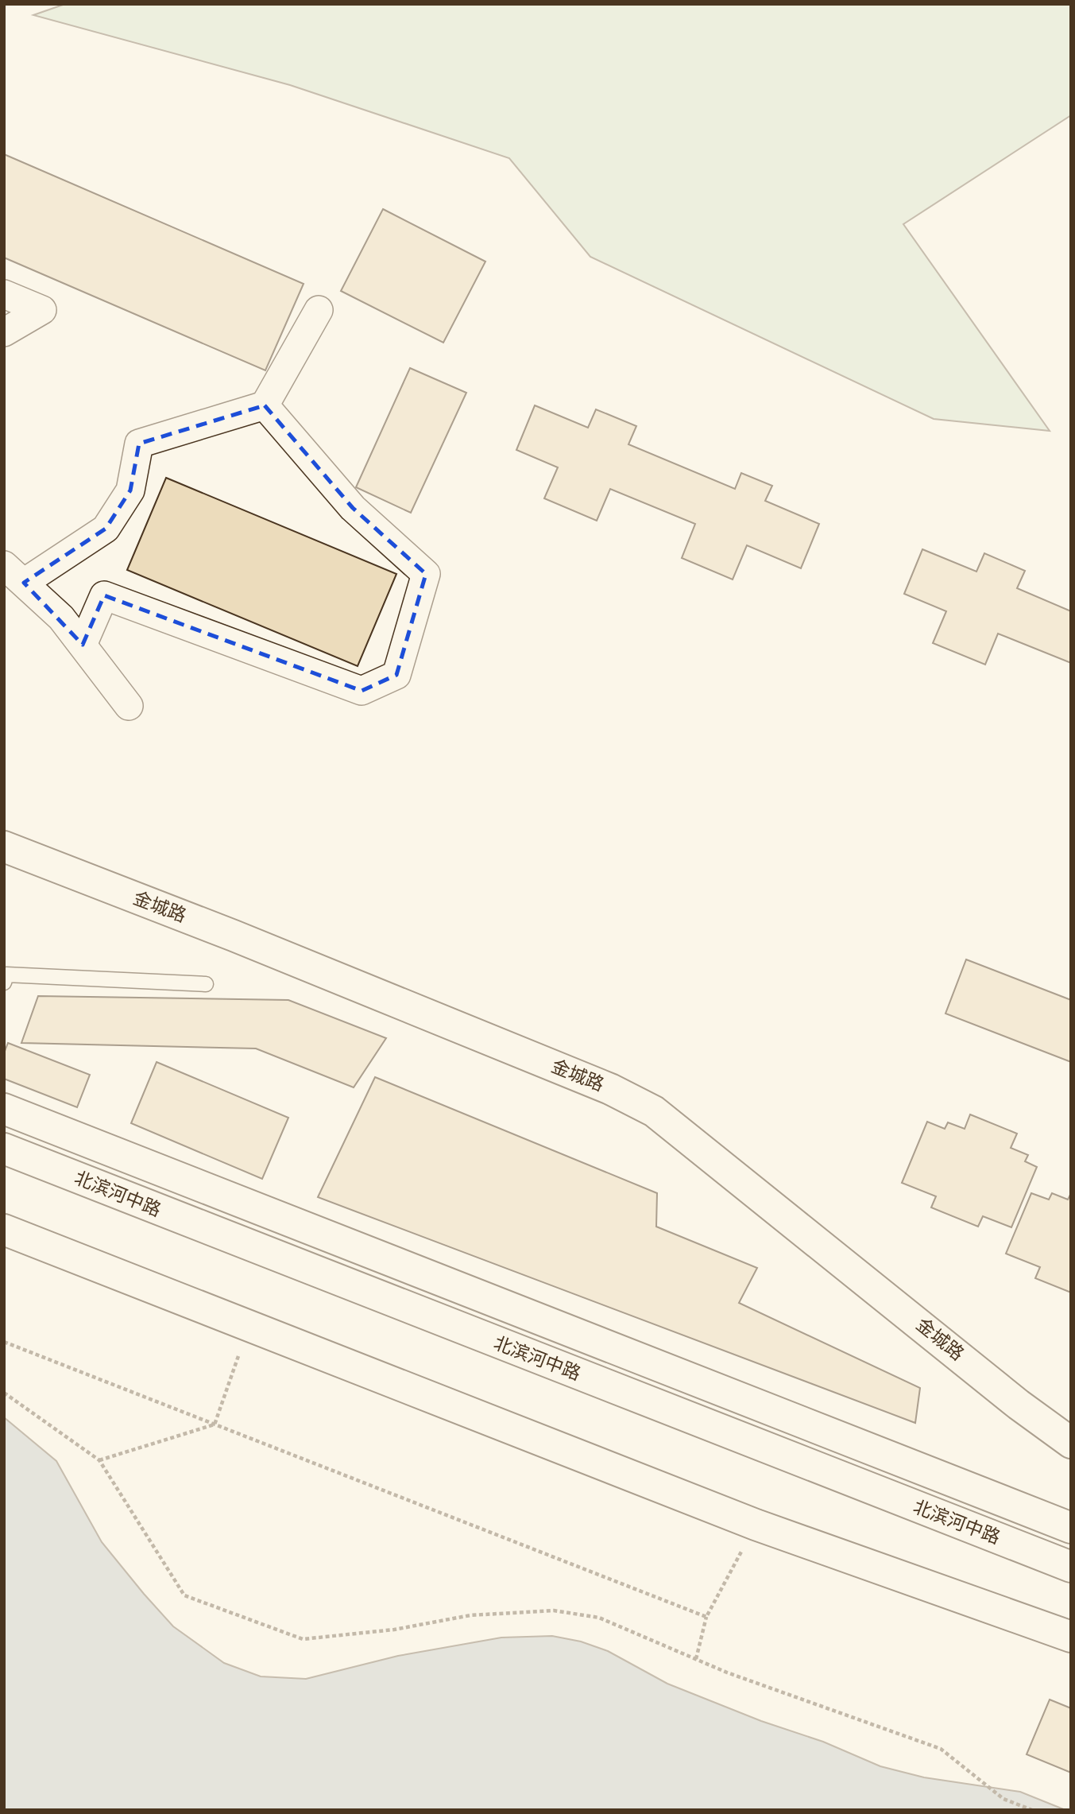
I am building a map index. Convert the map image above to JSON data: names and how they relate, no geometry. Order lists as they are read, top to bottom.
{
  "streets": {
    "street": ["金城路", "北滨河中路"]
  }
}
